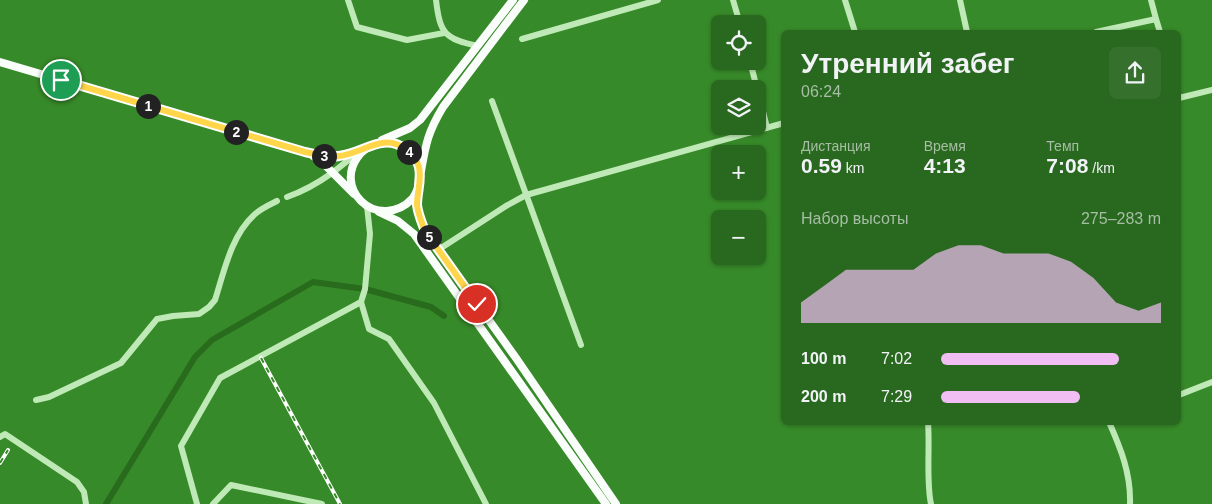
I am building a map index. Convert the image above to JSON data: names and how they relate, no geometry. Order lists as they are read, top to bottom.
{
  "page": {
    "map_buttons": ["+", "−"],
    "heading": ["Утренний забег", "06:24"],
    "pins": [
      "1",
      "2",
      "4",
      "3",
      "5"
    ],
    "stats": [
      ["Дистанция", "0.59 km"],
      ["Время", "4:13"],
      ["Темп", "7:08 /km"]
    ],
    "chart": ["Набор высоты", "275–283 m"],
    "list": [
      {
        "name": "100 m",
        "note": "7:02"
      },
      {
        "name": "200 m",
        "note": "7:29"
      }
    ]
  }
}
